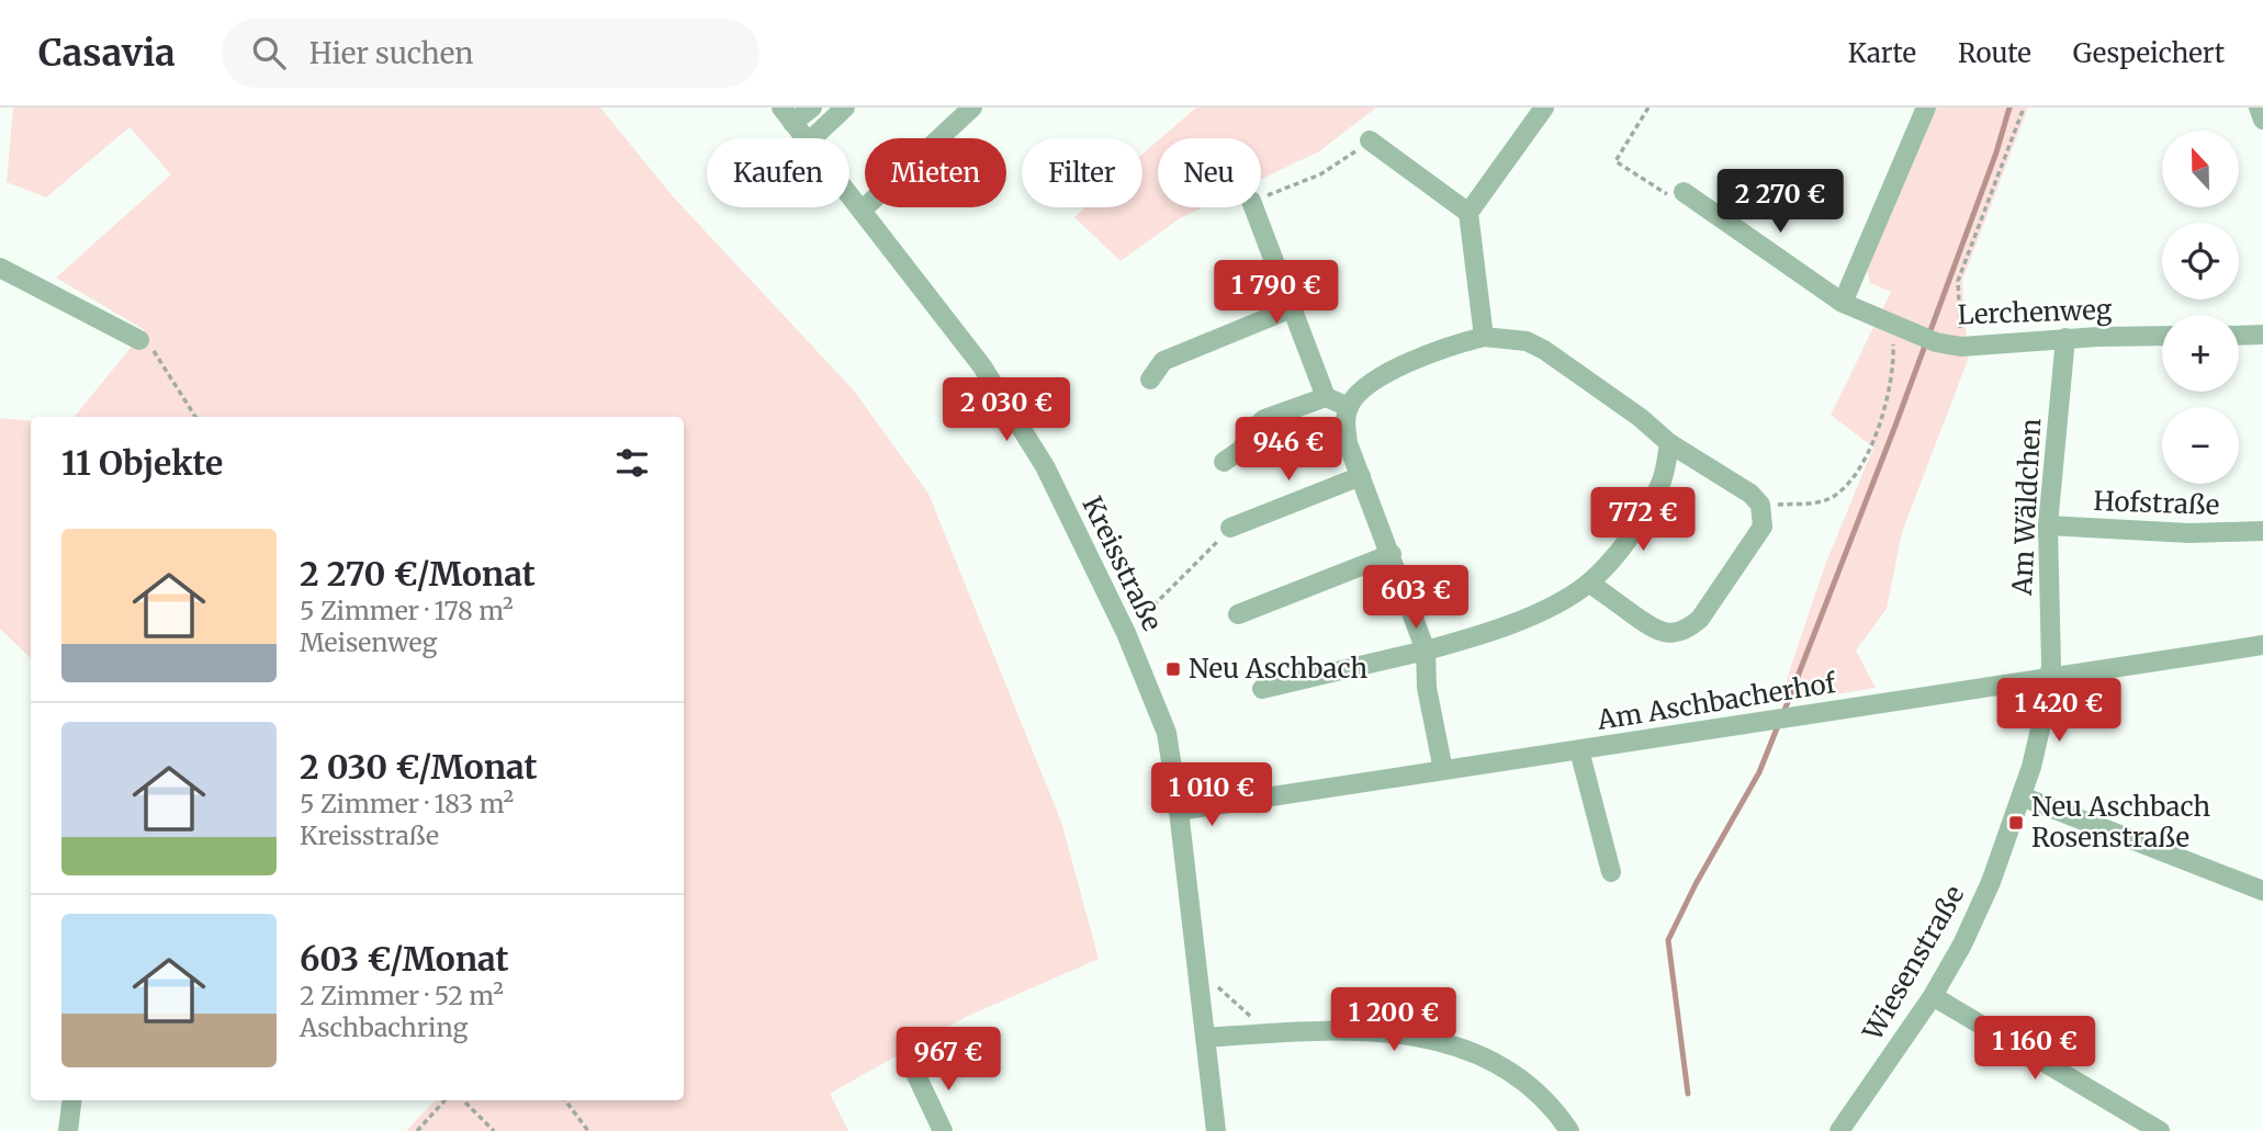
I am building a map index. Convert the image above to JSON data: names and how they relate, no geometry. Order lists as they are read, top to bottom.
{
  "streets": {
    "street": [
      "Lerchenweg",
      "Hofstraße",
      "Am Wäldchen",
      "Kreisstraße",
      "Am Aschbacherhof",
      "Wiesenstraße"
    ]
  },
  "crossings": [
    ["Lerchenweg", "Am Wäldchen"],
    ["Hofstraße", "Am Wäldchen"],
    ["Am Wäldchen", "Am Aschbacherhof"],
    ["Am Wäldchen", "Wiesenstraße"],
    ["Kreisstraße", "Am Aschbacherhof"],
    ["Am Aschbacherhof", "Wiesenstraße"]
  ],
  "places": {
    "transit": ["Neu Aschbach", "Neu Aschbach Rosenstraße"]
  },
  "north": "top",
  "page": {
    "header": "Casavia",
    "search": "Hier suchen",
    "nav": ["Karte", "Route", "Gespeichert"],
    "map_buttons": ["+", "−"],
    "chip": [
      "Kaufen",
      "Mieten",
      "Filter",
      "Neu"
    ],
    "price": [
      "2 270 €",
      "1 790 €",
      "2 030 €",
      "946 €",
      "772 €",
      "603 €",
      "1 420 €",
      "1 010 €",
      "1 200 €",
      "1 160 €",
      "967 €"
    ],
    "heading": "11 Objekte",
    "list": [
      {
        "name": "2 270 €/Monat",
        "note": "5 Zimmer · 178 m² · Meisenweg"
      },
      {
        "name": "2 030 €/Monat",
        "note": "5 Zimmer · 183 m² · Kreisstraße"
      },
      {
        "name": "603 €/Monat",
        "note": "2 Zimmer · 52 m² · Aschbachring"
      }
    ]
  }
}
